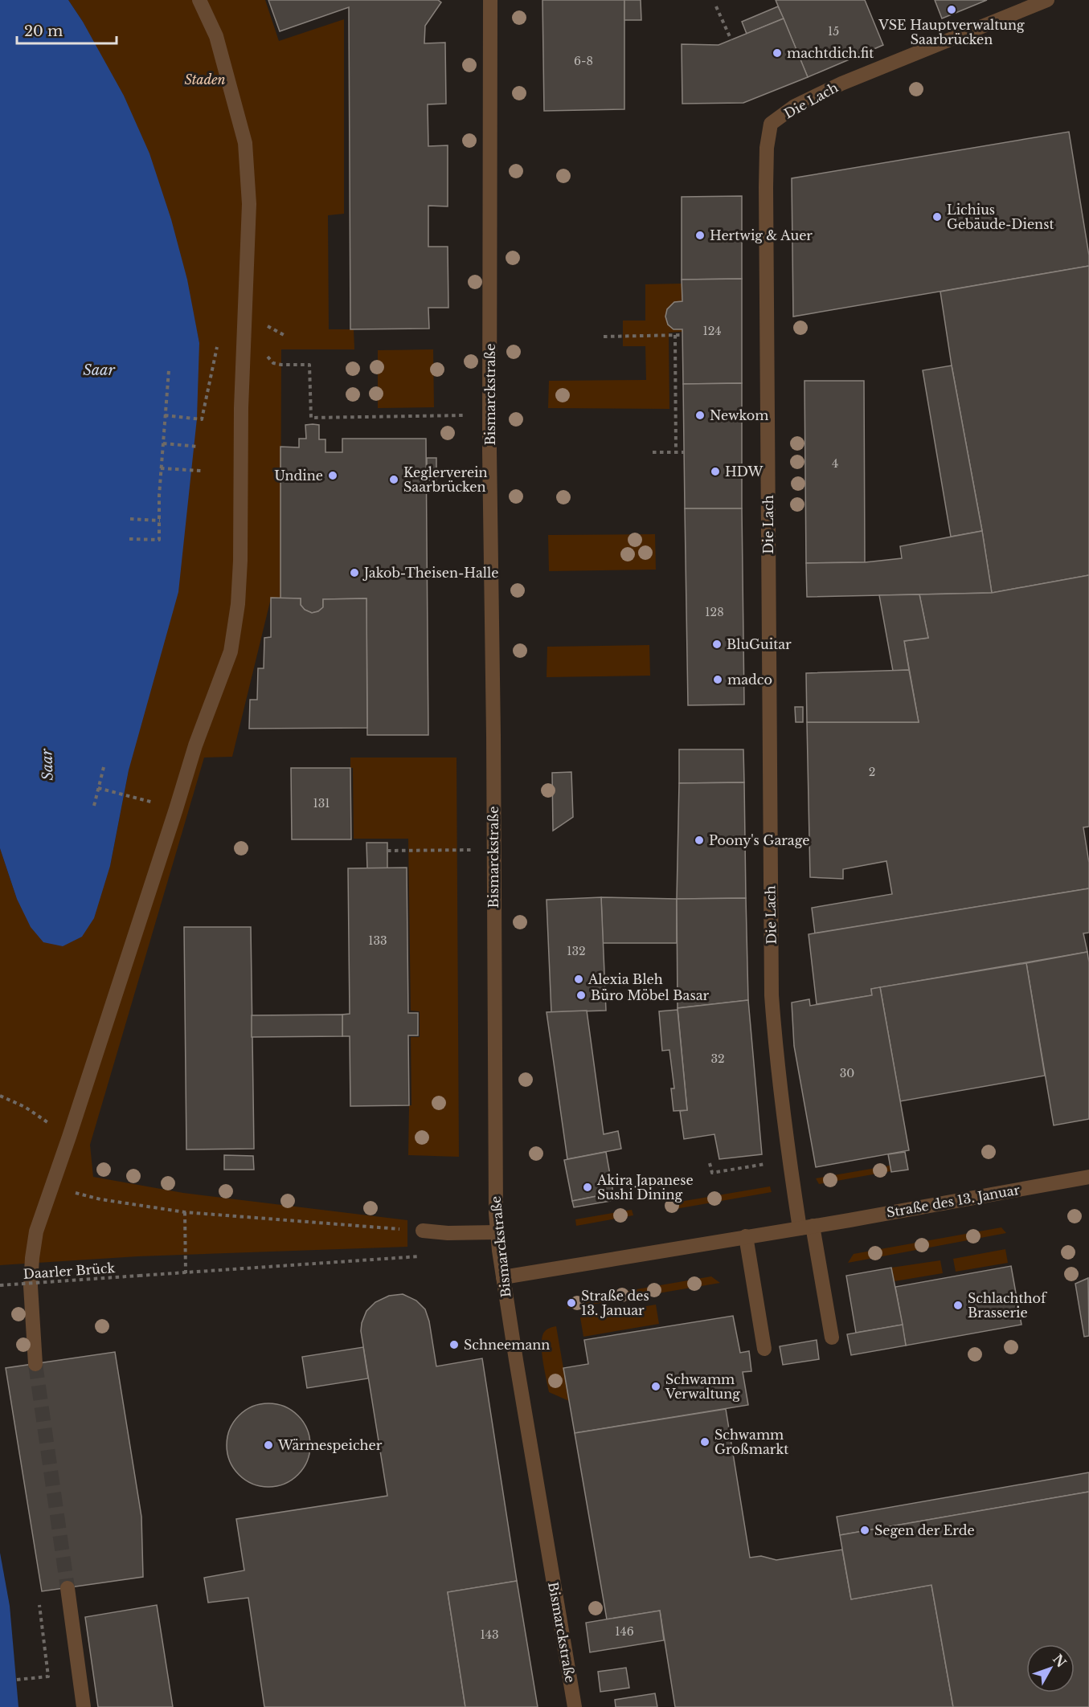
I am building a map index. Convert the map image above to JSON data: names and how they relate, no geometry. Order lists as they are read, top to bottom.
{
  "streets": {
    "street": ["Die Lach", "Bismarckstraße", "Straße des 13. Januar"],
    "path": ["Daarler Brück"]
  },
  "crossings": [
    ["Die Lach", "Straße des 13. Januar"],
    ["Bismarckstraße", "Straße des 13. Januar"]
  ],
  "water": ["Saar"],
  "parks": ["Staden"],
  "places": [
    "VSE Hauptverwaltung Saarbrücken",
    "machtdich.fit",
    "Lichius Gebäude-Dienst",
    "Hertwig & Auer",
    "Newkom",
    "HDW",
    "Undine",
    "Keglerverein Saarbrücken",
    "Jakob-Theisen-Halle",
    "BluGuitar",
    "madco",
    "Poony's Garage",
    "Alexia Bleh",
    "Büro Möbel Basar",
    "Akira Japanese Sushi Dining",
    "Straße des 13. Januar",
    "Schlachthof Brasserie",
    "Schneemann",
    "Schwamm Verwaltung",
    "Schwamm Großmarkt",
    "Wärmespeicher",
    "Segen der Erde"
  ],
  "house_numbers": [
    "15",
    "6-8",
    "124",
    "4",
    "128",
    "2",
    "131",
    "133",
    "132",
    "32",
    "30",
    "146",
    "143"
  ],
  "scale_bar": "20 m",
  "north": "top right"
}
